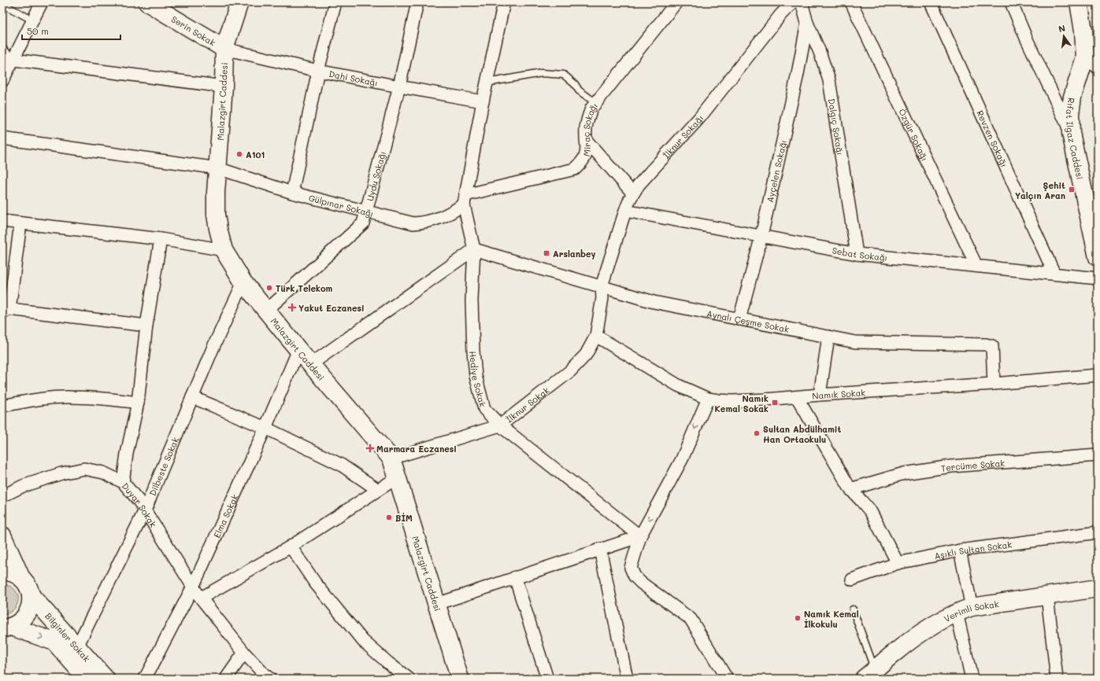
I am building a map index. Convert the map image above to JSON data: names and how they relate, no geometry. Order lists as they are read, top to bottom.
{
  "streets": {
    "street": [
      "Serin Sokak",
      "Dahi Sokağı",
      "Malazgirt Caddesi",
      "Dalgıç Sokağı",
      "Miraç Sokağı",
      "Özgür Sokağı",
      "İlknur Sokağı",
      "Revzen Sokağı",
      "Rıfat Ilgaz Caddesi",
      "Ayçelen Sokağı",
      "Uydu Sokağı",
      "Gülpınar Sokağı",
      "Sebat Sokağı",
      "Aynalı Çeşme Sokak",
      "Hediye Sokak",
      "Namık Sokak",
      "İlknur Sokak",
      "Dilbeste Sokak",
      "Tercüme Sokak",
      "Duyar Sokak",
      "Elma Sokak",
      "Aşıklı Sultan Sokak",
      "Verimli Sokak",
      "Bilginler Sokak"
    ]
  },
  "crossings": [
    ["Serin Sokak", "Dahi Sokağı"],
    ["Serin Sokak", "Malazgirt Caddesi"],
    ["Dahi Sokağı", "Malazgirt Caddesi"],
    ["Dahi Sokağı", "Uydu Sokağı"],
    ["Malazgirt Caddesi", "Uydu Sokağı"],
    ["Malazgirt Caddesi", "Gülpınar Sokağı"],
    ["Malazgirt Caddesi", "İlknur Sokak"],
    ["Malazgirt Caddesi", "Dilbeste Sokak"],
    ["Malazgirt Caddesi", "Elma Sokak"],
    ["Dalgıç Sokağı", "Ayçelen Sokağı"],
    ["Dalgıç Sokağı", "Sebat Sokağı"],
    ["Miraç Sokağı", "Gülpınar Sokağı"],
    ["Miraç Sokağı", "Hediye Sokak"],
    ["Özgür Sokağı", "Sebat Sokağı"],
    ["İlknur Sokağı", "Sebat Sokağı"],
    ["İlknur Sokağı", "Aynalı Çeşme Sokak"],
    ["İlknur Sokağı", "İlknur Sokak"],
    ["Revzen Sokağı", "Sebat Sokağı"],
    ["Ayçelen Sokağı", "Sebat Sokağı"],
    ["Ayçelen Sokağı", "Aynalı Çeşme Sokak"],
    ["Uydu Sokağı", "Gülpınar Sokağı"],
    ["Gülpınar Sokağı", "Hediye Sokak"],
    ["Aynalı Çeşme Sokak", "Hediye Sokak"],
    ["Aynalı Çeşme Sokak", "Namık Sokak"],
    ["Aynalı Çeşme Sokak", "İlknur Sokak"],
    ["Hediye Sokak", "İlknur Sokak"],
    ["Namık Sokak", "İlknur Sokak"],
    ["Dilbeste Sokak", "Duyar Sokak"],
    ["Dilbeste Sokak", "Bilginler Sokak"],
    ["Duyar Sokak", "Elma Sokak"]
  ],
  "places": {
    "other": [
      "A101",
      "Türk Telekom",
      "Sultan Abdülhamit Han Ortaokulu",
      "BİM",
      "Namık Kemal İlkokulu"
    ],
    "transit": ["Şehit Yalçın Aran", "Arslanbey", "Namık Kemal Sokak"],
    "health": ["Yakut Eczanesi", "Marmara Eczanesi"]
  },
  "scale_bar": "50 m",
  "north": "top"
}
